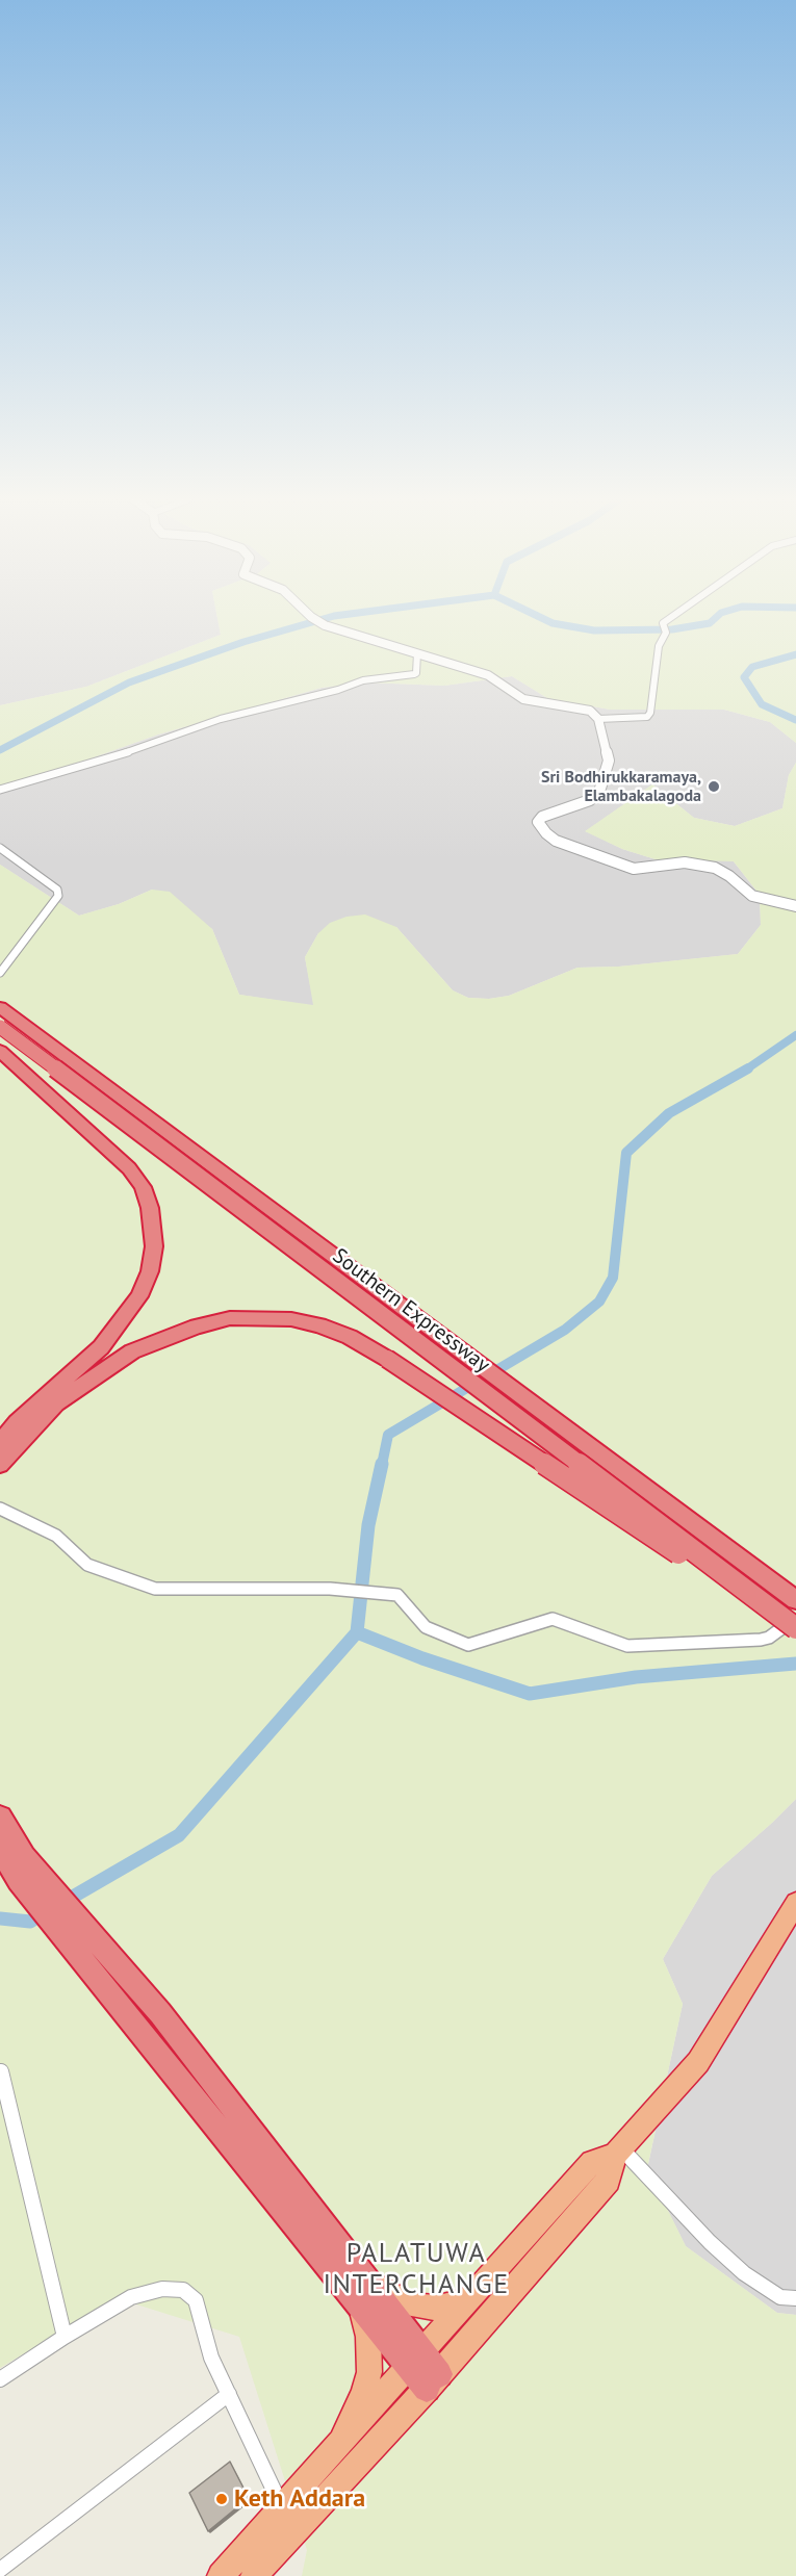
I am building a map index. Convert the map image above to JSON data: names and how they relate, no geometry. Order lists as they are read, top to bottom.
{
  "streets": {
    "highway": ["Southern Expressway"]
  },
  "districts": ["PALATUWA INTERCHANGE"],
  "places": ["Sri Bodhirukkaramaya, Elambakalagoda", "Keth Addara"]
}
